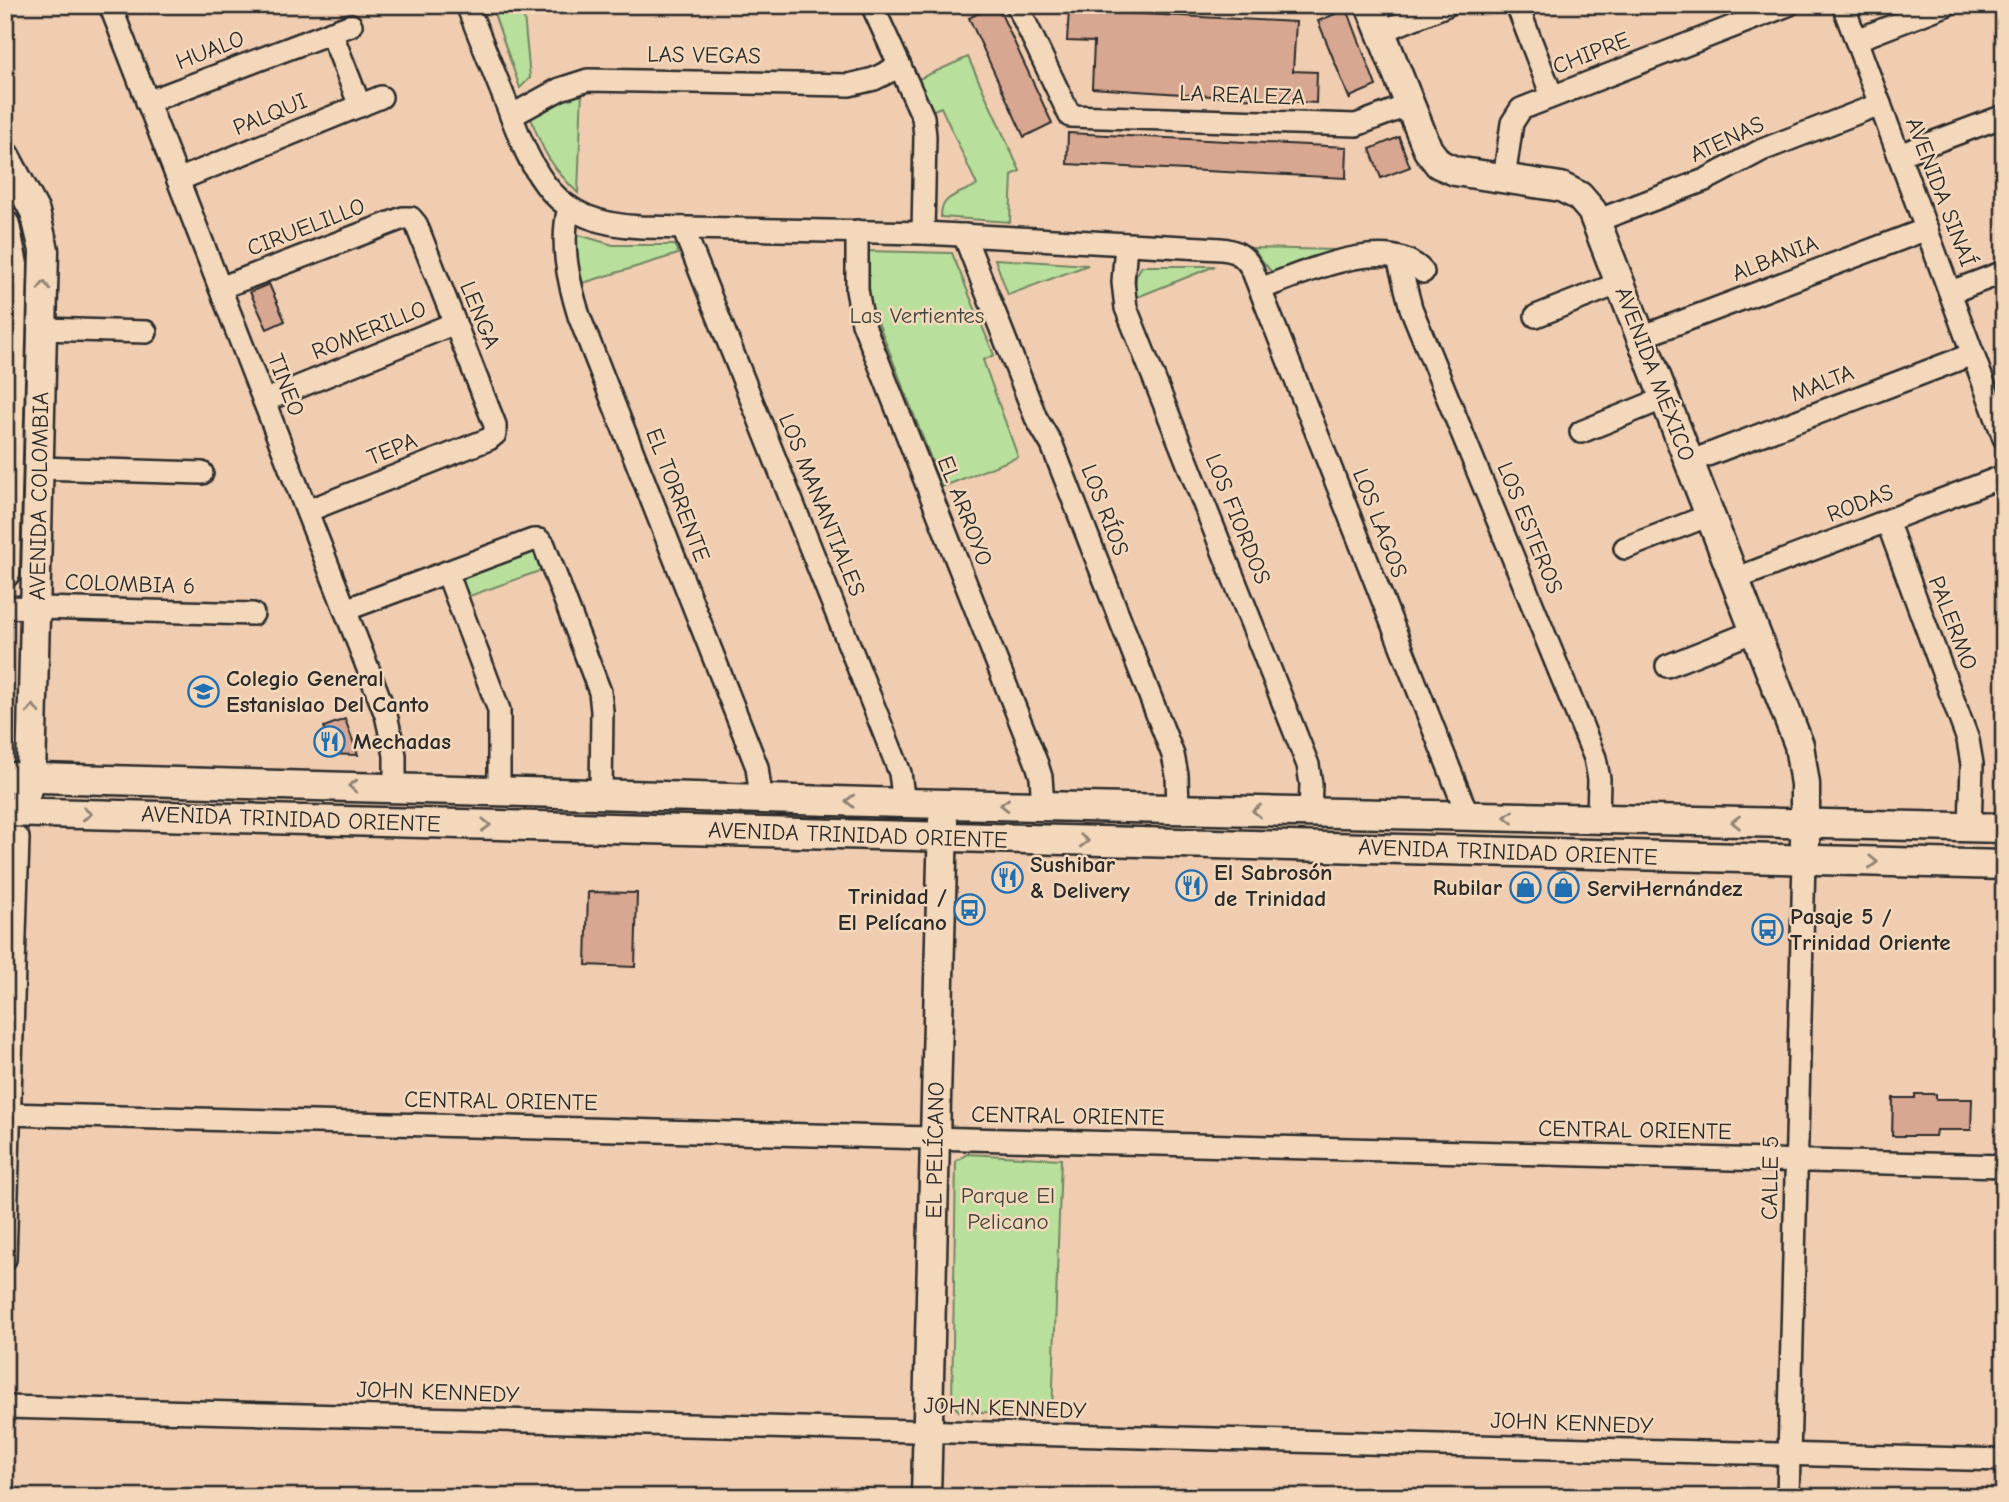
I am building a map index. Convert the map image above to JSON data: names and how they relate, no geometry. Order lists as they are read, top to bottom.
{
  "streets": {
    "main road": [
      "AVENIDA MÉXICO",
      "AVENIDA COLOMBIA",
      "AVENIDA TRINIDAD ORIENTE",
      "EL PELÍCANO"
    ],
    "street": [
      "HUALO",
      "CHIPRE",
      "LAS VEGAS",
      "LA REALEZA",
      "PALQUI",
      "ATENAS",
      "AVENIDA SINAÍ",
      "CIRUELILLO",
      "ALBANIA",
      "LENGA",
      "ROMERILLO",
      "MALTA",
      "TINEO",
      "TEPA",
      "EL TORRENTE",
      "RODAS",
      "LOS MANANTIALES",
      "LOS RÍOS",
      "EL ARROYO",
      "LOS FIORDOS",
      "LOS LAGOS",
      "LOS ESTEROS",
      "COLOMBIA 6",
      "PALERMO",
      "CENTRAL ORIENTE",
      "CALLE 5",
      "JOHN KENNEDY"
    ]
  },
  "crossings": [
    ["HUALO", "PALQUI"],
    ["HUALO", "TINEO"],
    ["CHIPRE", "AVENIDA MÉXICO"],
    ["LA REALEZA", "AVENIDA MÉXICO"],
    ["PALQUI", "TINEO"],
    ["ATENAS", "AVENIDA SINAÍ"],
    ["ATENAS", "AVENIDA MÉXICO"],
    ["AVENIDA SINAÍ", "ALBANIA"],
    ["AVENIDA SINAÍ", "MALTA"],
    ["CIRUELILLO", "LENGA"],
    ["CIRUELILLO", "TINEO"],
    ["ALBANIA", "AVENIDA MÉXICO"],
    ["LENGA", "ROMERILLO"],
    ["LENGA", "TEPA"],
    ["ROMERILLO", "TINEO"],
    ["AVENIDA MÉXICO", "MALTA"],
    ["AVENIDA MÉXICO", "RODAS"],
    ["AVENIDA MÉXICO", "AVENIDA TRINIDAD ORIENTE"],
    ["AVENIDA MÉXICO", "CALLE 5"],
    ["TINEO", "TEPA"],
    ["TINEO", "AVENIDA TRINIDAD ORIENTE"],
    ["EL TORRENTE", "AVENIDA TRINIDAD ORIENTE"],
    ["AVENIDA COLOMBIA", "COLOMBIA 6"],
    ["AVENIDA COLOMBIA", "AVENIDA TRINIDAD ORIENTE"],
    ["RODAS", "PALERMO"],
    ["LOS MANANTIALES", "AVENIDA TRINIDAD ORIENTE"],
    ["LOS RÍOS", "AVENIDA TRINIDAD ORIENTE"],
    ["EL ARROYO", "AVENIDA TRINIDAD ORIENTE"],
    ["LOS FIORDOS", "LOS LAGOS"],
    ["LOS FIORDOS", "AVENIDA TRINIDAD ORIENTE"],
    ["LOS LAGOS", "AVENIDA TRINIDAD ORIENTE"],
    ["LOS ESTEROS", "AVENIDA TRINIDAD ORIENTE"],
    ["PALERMO", "AVENIDA TRINIDAD ORIENTE"],
    ["AVENIDA TRINIDAD ORIENTE", "EL PELÍCANO"],
    ["AVENIDA TRINIDAD ORIENTE", "CALLE 5"],
    ["CENTRAL ORIENTE", "EL PELÍCANO"],
    ["CENTRAL ORIENTE", "CALLE 5"],
    ["EL PELÍCANO", "JOHN KENNEDY"],
    ["CALLE 5", "JOHN KENNEDY"]
  ],
  "parks": ["Las Vertientes", "Parque El Pelicano"],
  "places": {
    "school or university": ["Colegio General Estanislao Del Canto"],
    "restaurant": ["Mechadas", "Sushibar & Delivery", "El Sabrosón de Trinidad"],
    "shop": ["Rubilar", "ServiHernández"],
    "bus stop": ["Trinidad / El Pelícano", "Pasaje 5 / Trinidad Oriente"]
  }
}
